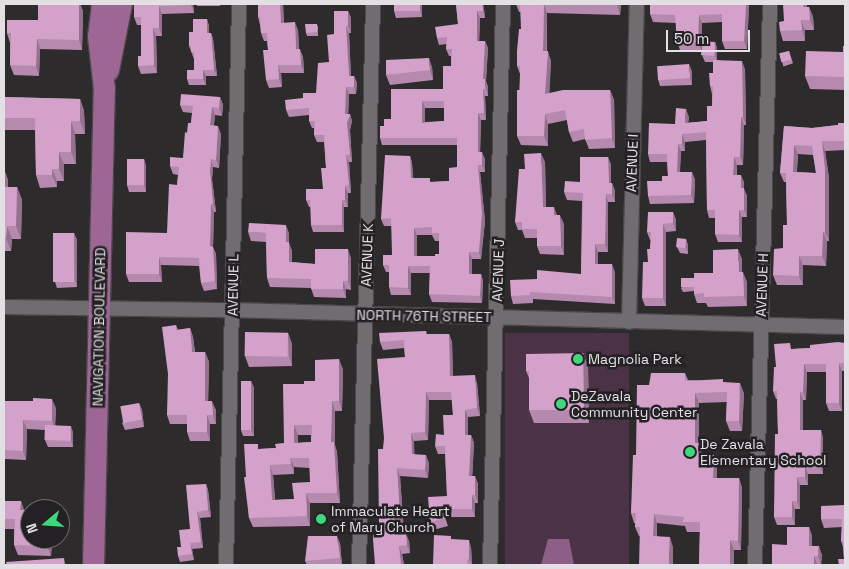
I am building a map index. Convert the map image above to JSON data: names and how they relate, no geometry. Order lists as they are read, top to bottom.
{
  "streets": {
    "main road": ["NAVIGATION BOULEVARD"],
    "street": [
      "AVENUE I",
      "AVENUE K",
      "AVENUE J",
      "AVENUE L",
      "AVENUE H",
      "NORTH 76TH STREET"
    ]
  },
  "crossings": [
    ["AVENUE I", "NORTH 76TH STREET"],
    ["AVENUE K", "NORTH 76TH STREET"],
    ["AVENUE J", "NORTH 76TH STREET"],
    ["AVENUE L", "NORTH 76TH STREET"],
    ["AVENUE H", "NORTH 76TH STREET"],
    ["NORTH 76TH STREET", "NAVIGATION BOULEVARD"]
  ],
  "places": [
    "Magnolia Park",
    "DeZavala Community Center",
    "De Zavala Elementary School",
    "Immaculate Heart of Mary Church"
  ],
  "scale_bar": "50 m",
  "north": "left"
}
